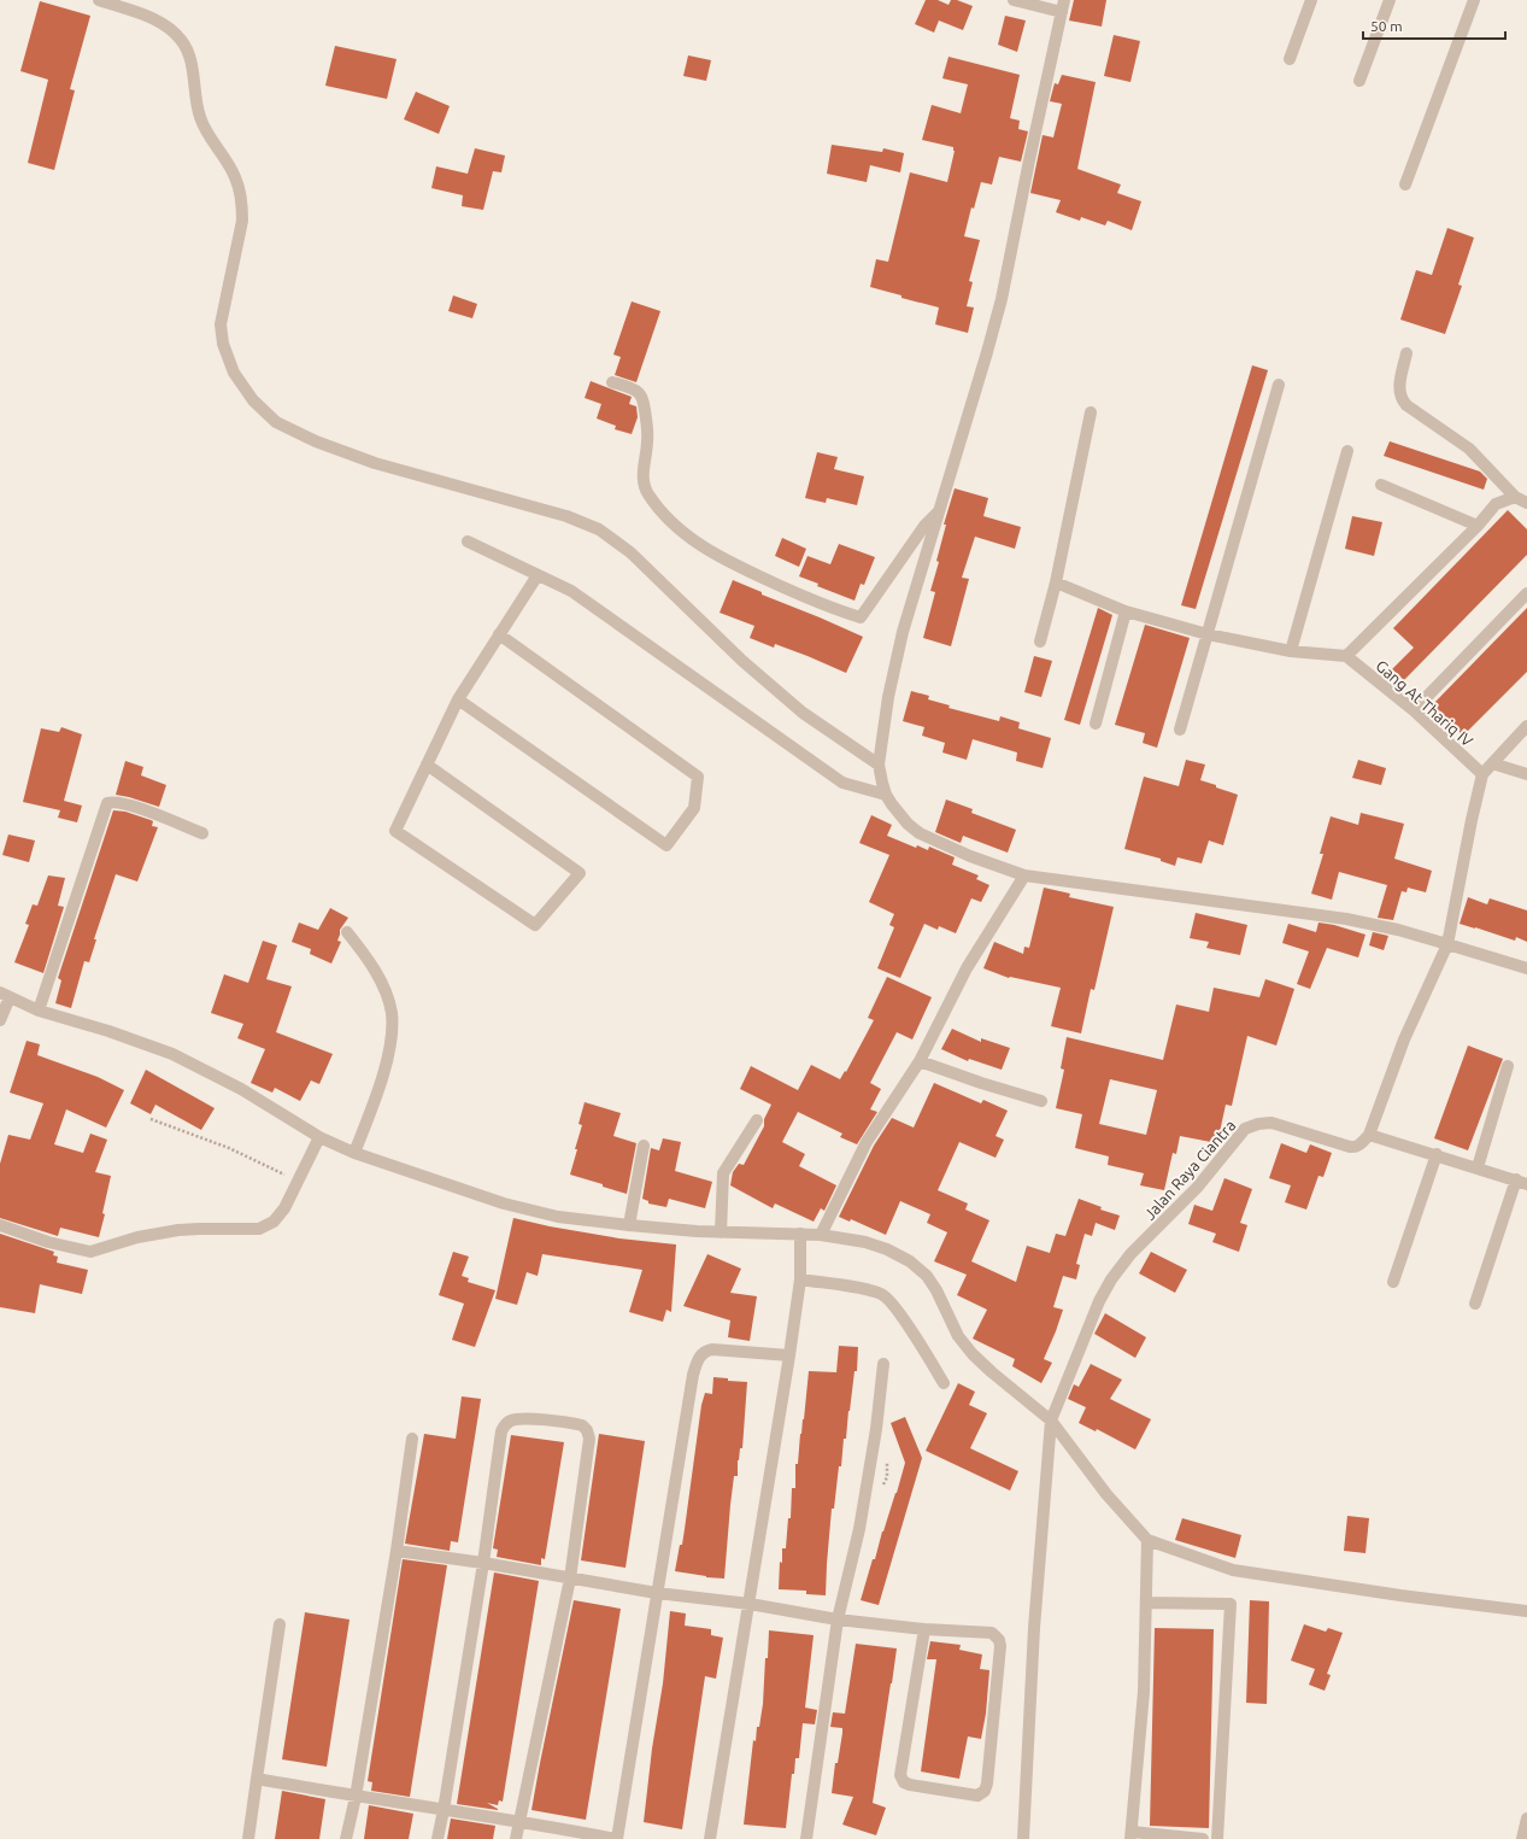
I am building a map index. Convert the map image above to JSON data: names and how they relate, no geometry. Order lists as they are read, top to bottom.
{
  "streets": {
    "street": ["Gang At Thariq IV", "Jalan Raya Ciantra"]
  },
  "scale_bar": "50 m"
}
